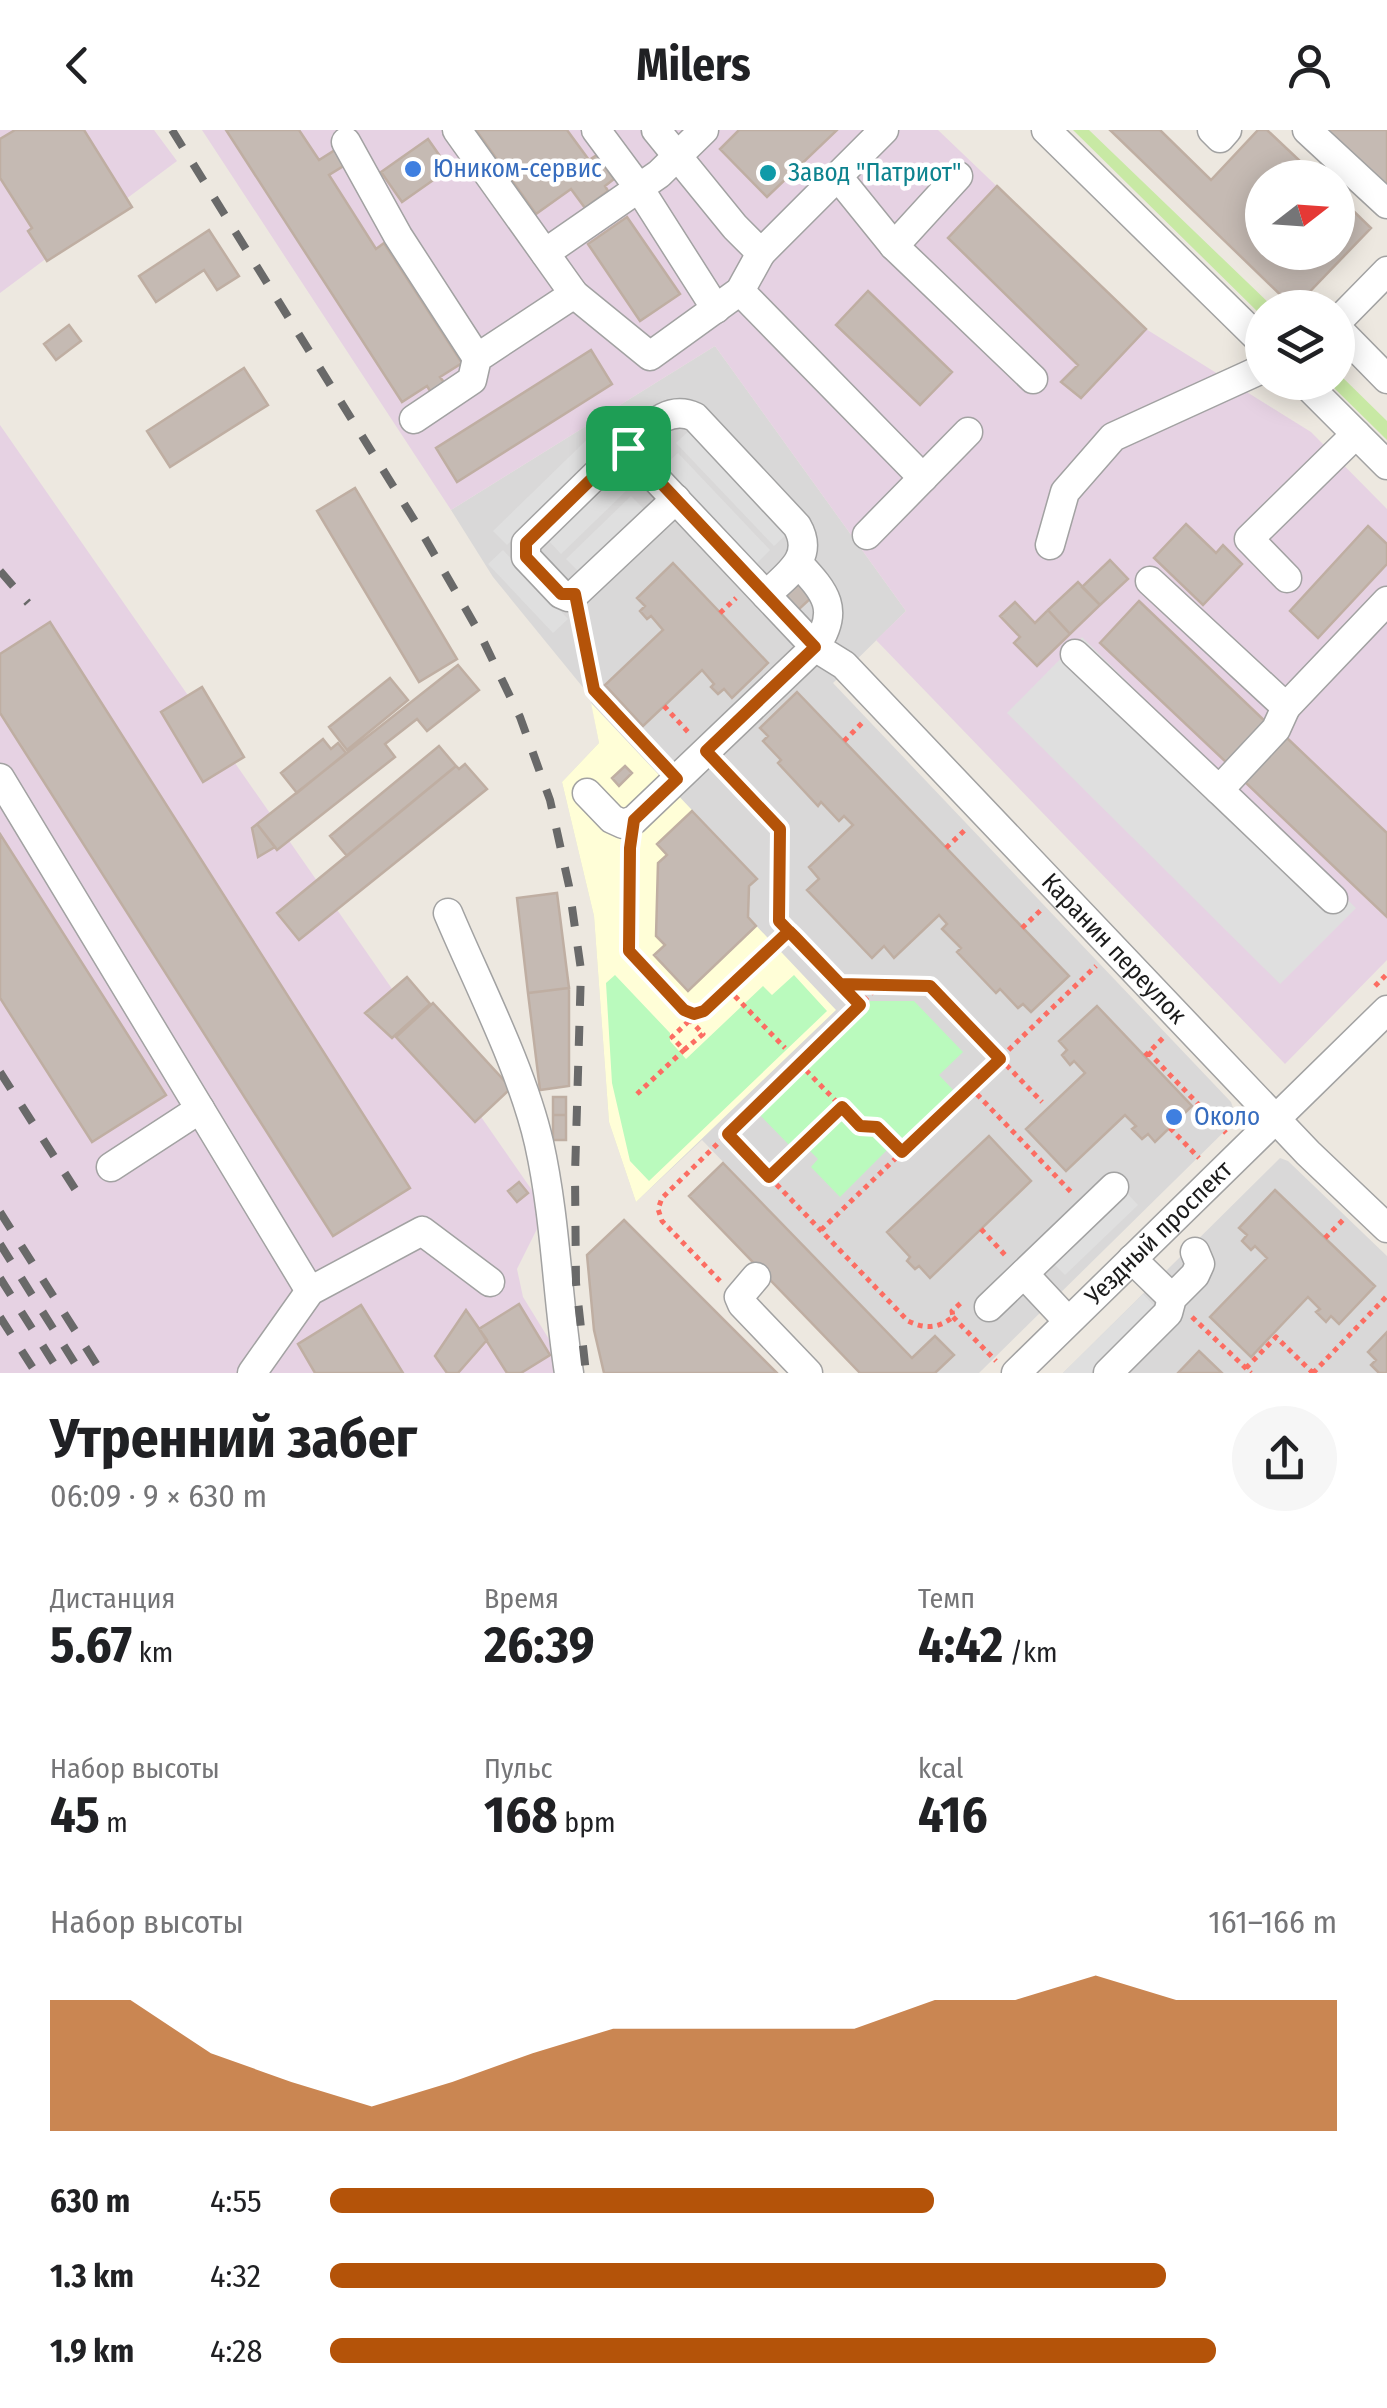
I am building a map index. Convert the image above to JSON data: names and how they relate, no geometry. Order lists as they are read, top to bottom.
{
  "streets": {
    "street": ["Каранин переулок", "Уездный проспект"]
  },
  "crossings": [
    ["Каранин переулок", "Уездный проспект"]
  ],
  "places": ["Юником-сервис", "Завод \"Патриот\"", "Около"],
  "north": "right",
  "page": {
    "header": "Milers",
    "heading": ["Утренний забег", "06:09 · 9 × 630 m"],
    "stats": [
      ["Дистанция", "5.67 km"],
      ["Время", "26:39"],
      ["Темп", "4:42 /km"],
      ["Набор высоты", "45 m"],
      ["Пульс", "168 bpm"],
      ["kcal", "416"]
    ],
    "chart": ["Набор высоты", "161–166 m"],
    "list": [
      {
        "name": "630 m",
        "note": "4:55"
      },
      {
        "name": "1.3 km",
        "note": "4:32"
      },
      {
        "name": "1.9 km",
        "note": "4:28"
      }
    ]
  }
}
